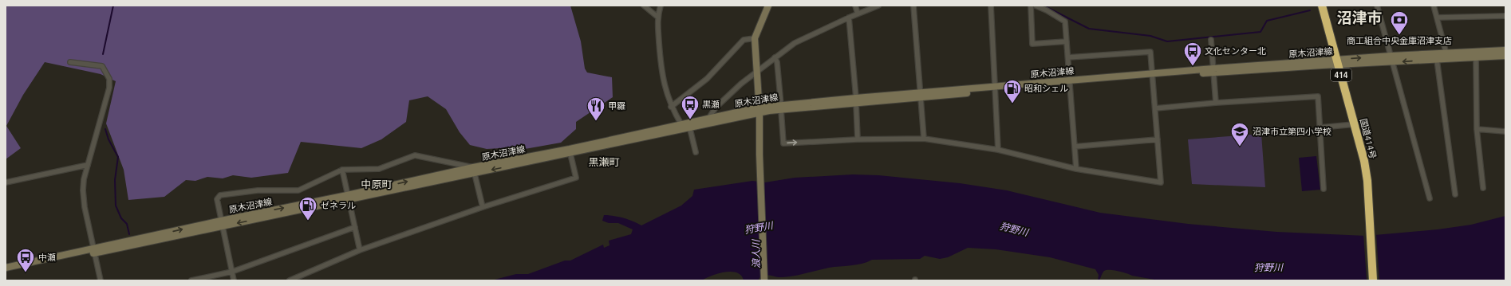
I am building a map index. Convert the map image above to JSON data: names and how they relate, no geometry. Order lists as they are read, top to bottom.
{
  "streets": {
    "highway": ["414", "国道414号"],
    "main road": ["原木沼津線"]
  },
  "crossings": [
    ["原木沼津線", "国道414号"]
  ],
  "districts": ["沼津市", "黒瀬町", "中原町"],
  "water": ["狩野川", "浪人川"],
  "places": {
    "bank": ["商工組合中央金庫沼津支店"],
    "bus stop": ["文化センター北", "黒瀬", "中瀬"],
    "fuel station": ["昭和シェル", "ゼネラル"],
    "restaurant": ["甲羅"],
    "school or university": ["沼津市立第四小学校"]
  }
}
